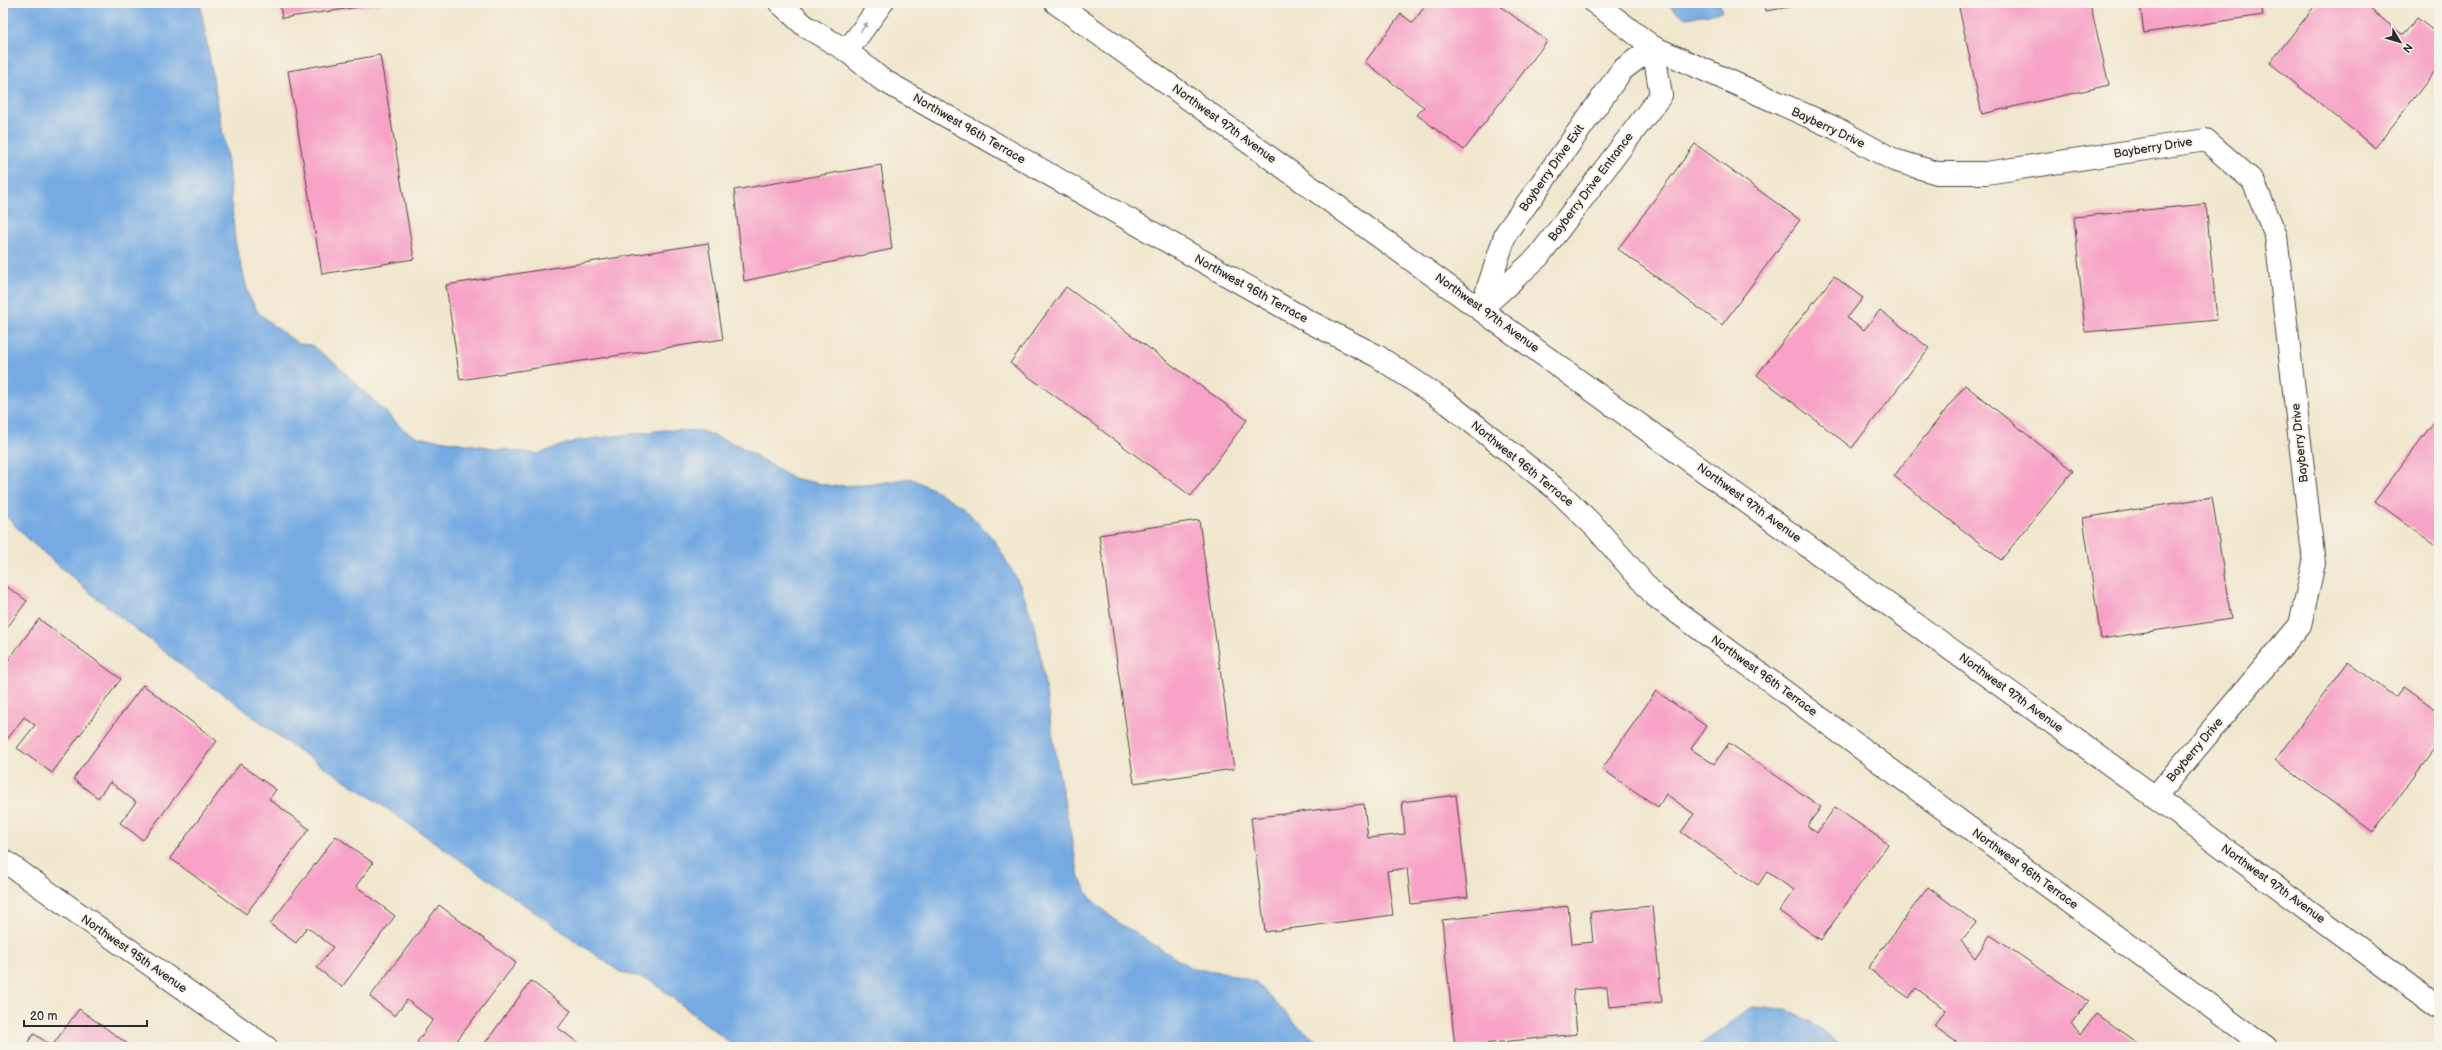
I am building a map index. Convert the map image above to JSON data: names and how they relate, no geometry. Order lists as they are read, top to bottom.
{
  "streets": {
    "street": [
      "Northwest 97th Avenue",
      "Bayberry Drive",
      "Northwest 96th Terrace",
      "Bayberry Drive Exit",
      "Bayberry Drive Entrance",
      "Northwest 95th Avenue"
    ]
  },
  "crossings": [
    ["Northwest 97th Avenue", "Bayberry Drive"],
    ["Northwest 97th Avenue", "Bayberry Drive Exit"],
    ["Northwest 97th Avenue", "Bayberry Drive Entrance"],
    ["Bayberry Drive", "Bayberry Drive Exit"],
    ["Bayberry Drive", "Bayberry Drive Entrance"],
    ["Bayberry Drive Exit", "Bayberry Drive Entrance"]
  ],
  "scale_bar": "20 m",
  "north": "bottom right"
}
